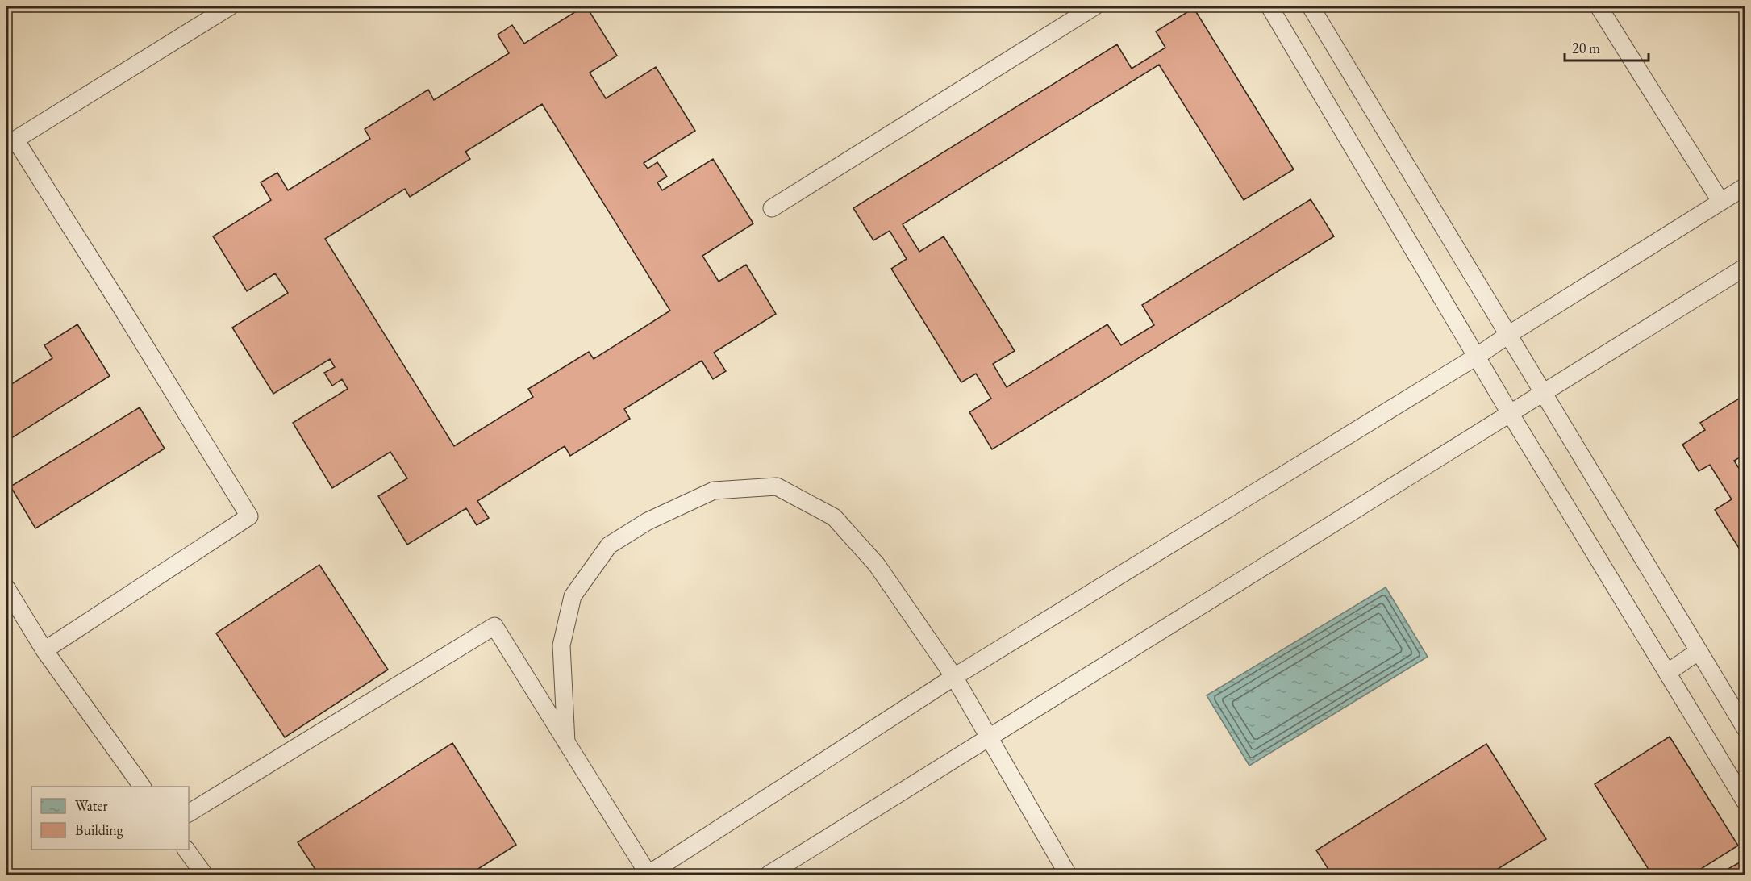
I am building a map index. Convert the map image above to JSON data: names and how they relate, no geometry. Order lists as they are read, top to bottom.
{
  "legend": ["Water", "Building"],
  "scale_bar": "20 m"
}
